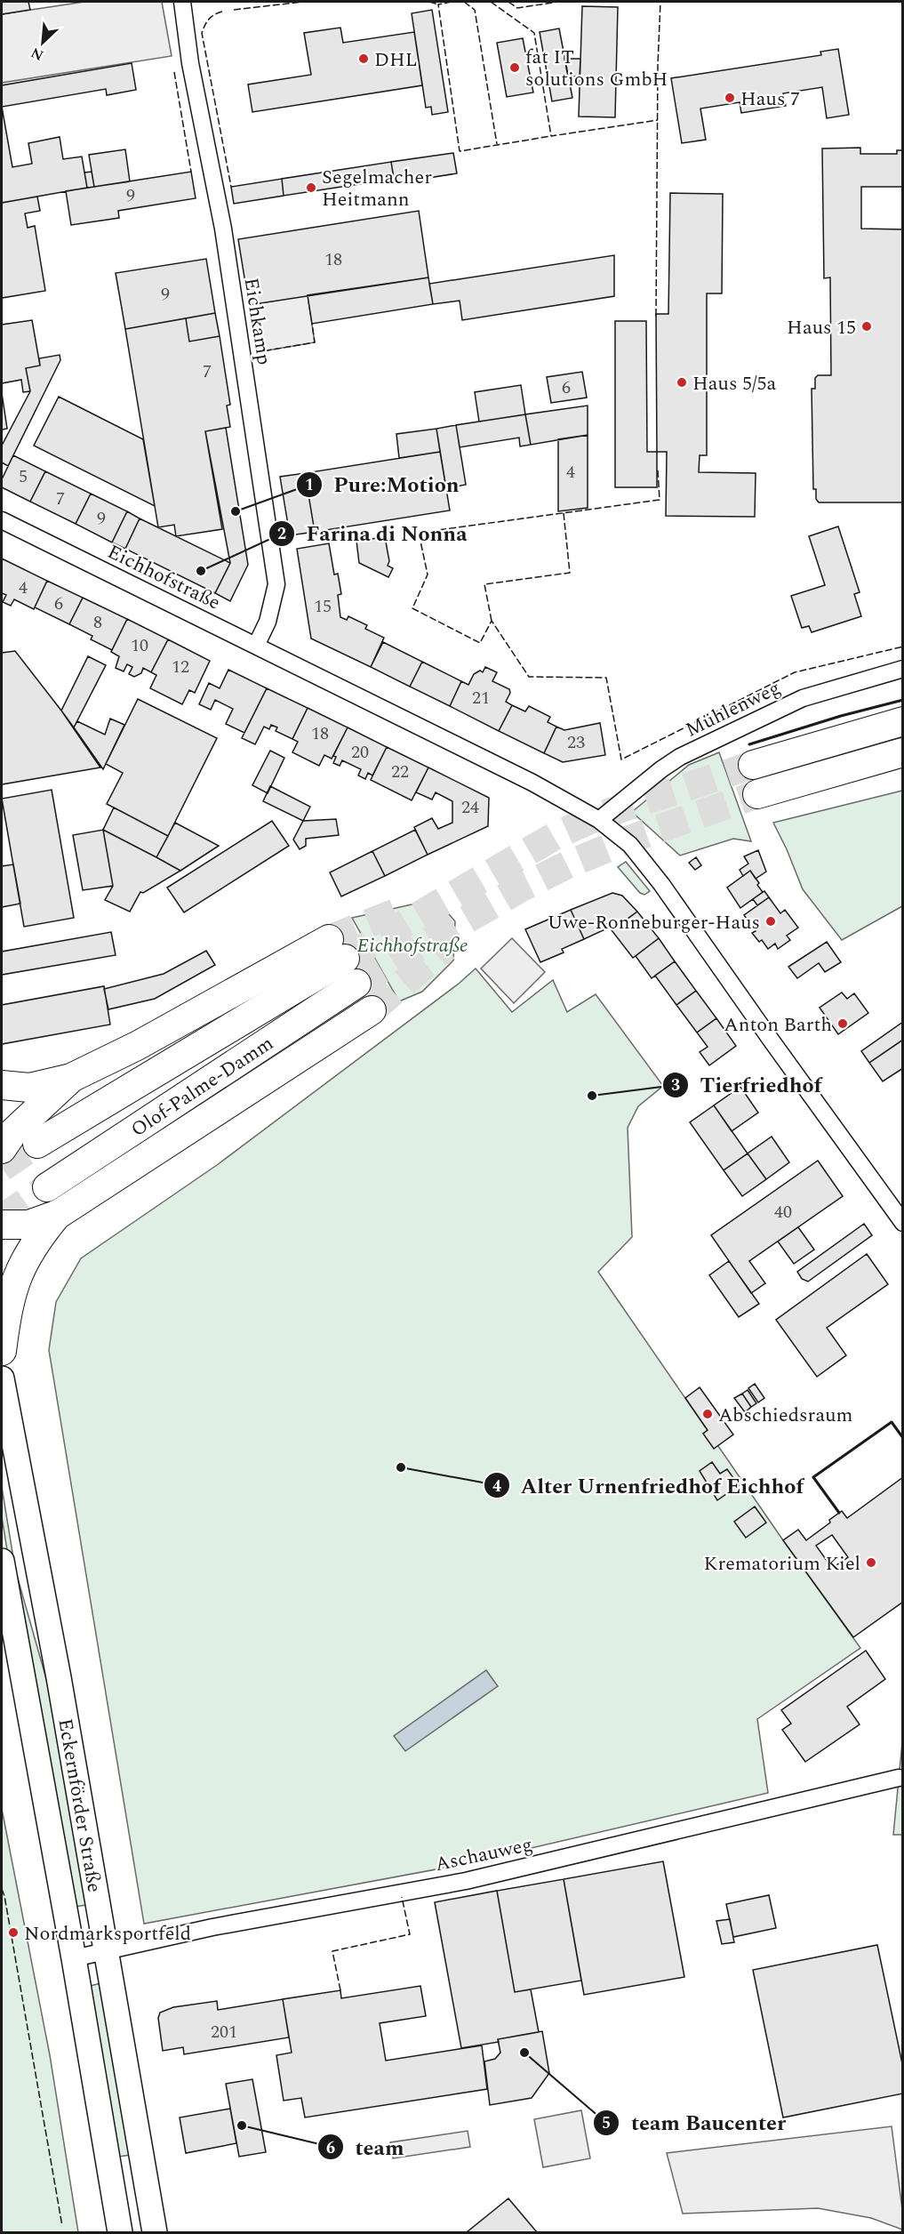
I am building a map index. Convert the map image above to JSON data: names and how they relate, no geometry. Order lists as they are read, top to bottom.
{
  "streets": {
    "highway": ["Olof-Palme-Damm"],
    "main road": ["Eckernförder Straße"],
    "street": [
      "Eichkamp",
      "Eichhofstraße",
      "Mühlenweg",
      "Aschauweg"
    ]
  },
  "crossings": [
    ["Eichkamp", "Eichhofstraße"],
    ["Eichhofstraße", "Mühlenweg"],
    ["Eckernförder Straße", "Aschauweg"]
  ],
  "parks": ["Eichhofstraße"],
  "places": [
    "DHL",
    "fat IT solutions GmbH",
    "Haus 7",
    "Segelmacher Heitmann",
    "Haus 15",
    "Haus 5/5a",
    "Pure:Motion",
    "Farina di Nonna",
    "Uwe-Ronneburger-Haus",
    "Anton Barth",
    "Tierfriedhof",
    "Abschiedsraum",
    "Alter Urnenfriedhof Eichhof",
    "Krematorium Kiel",
    "Nordmarksportfeld",
    "team Baucenter",
    "team"
  ],
  "house_numbers": [
    "9",
    "18",
    "9",
    "7",
    "6",
    "4",
    "5",
    "7",
    "9",
    "4",
    "6",
    "15",
    "8",
    "10",
    "12",
    "21",
    "18",
    "23",
    "20",
    "22",
    "24",
    "40",
    "201"
  ],
  "north": "bottom left"
}
